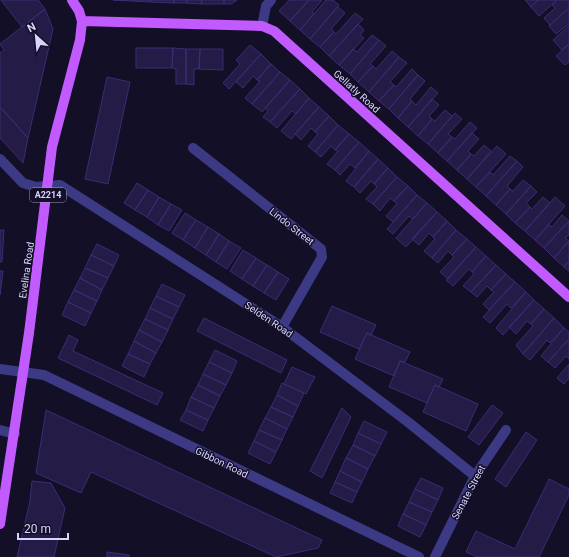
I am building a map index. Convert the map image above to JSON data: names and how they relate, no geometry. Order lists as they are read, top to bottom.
{
  "streets": {
    "main road": ["Gellatly Road", "A2214", "Evelina Road"],
    "street": [
      "Lindo Street",
      "Selden Road",
      "Gibbon Road",
      "Senate Street"
    ]
  },
  "crossings": [
    ["Gellatly Road", "Evelina Road"],
    ["Lindo Street", "Selden Road"],
    ["Evelina Road", "Selden Road"],
    ["Evelina Road", "Gibbon Road"],
    ["Selden Road", "Senate Street"]
  ],
  "scale_bar": "20 m",
  "north": "top left"
}
